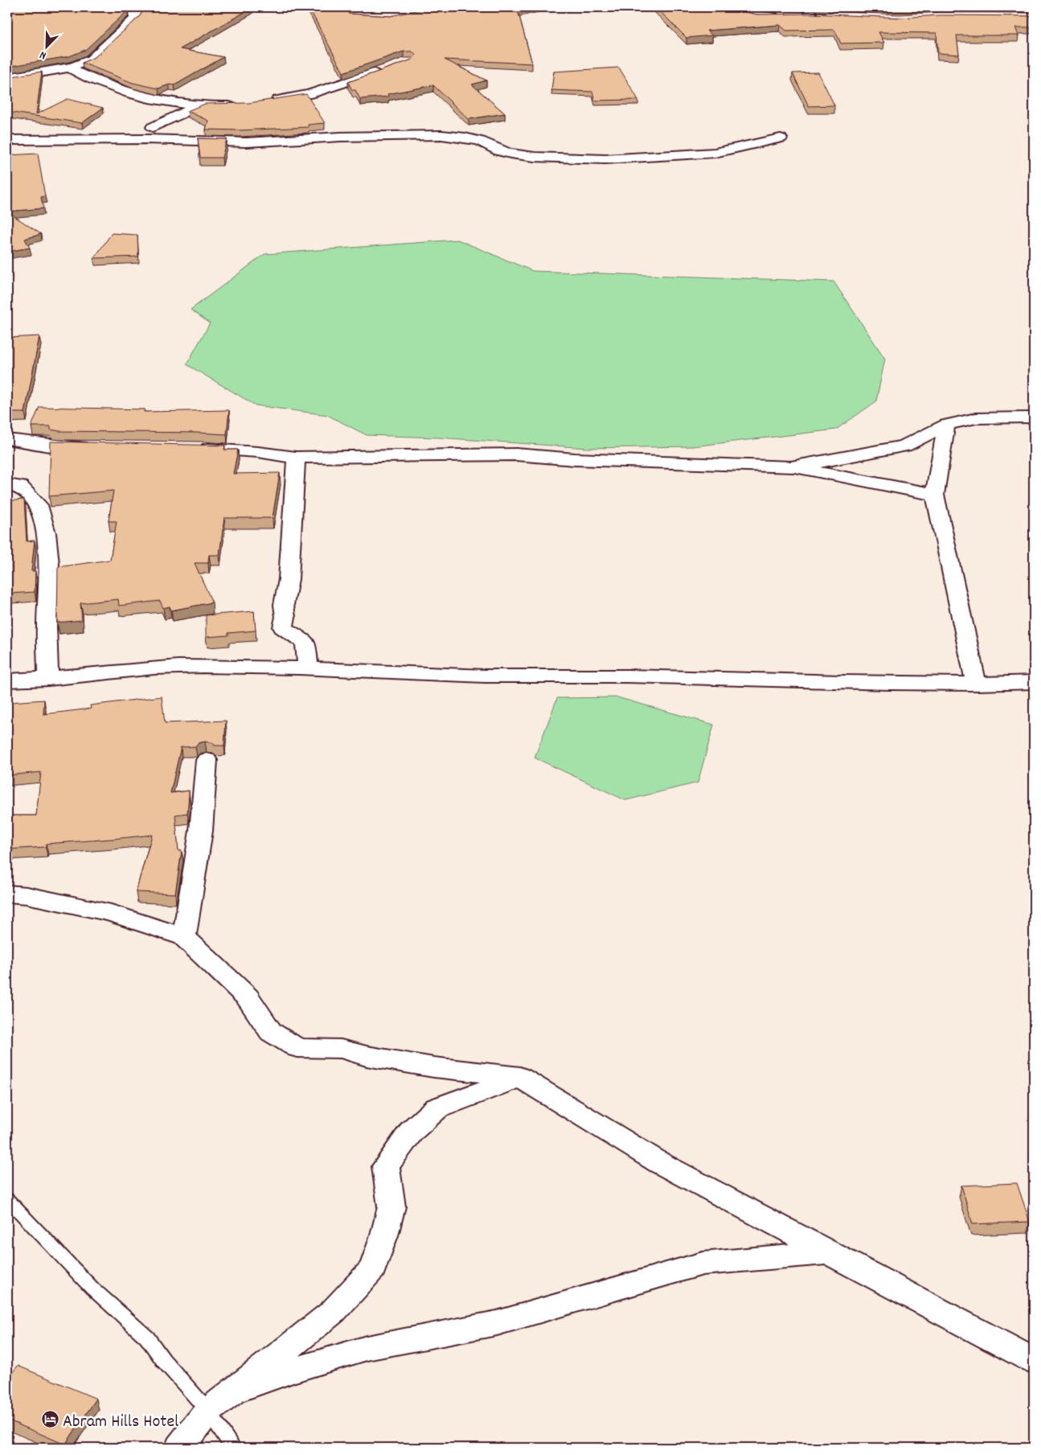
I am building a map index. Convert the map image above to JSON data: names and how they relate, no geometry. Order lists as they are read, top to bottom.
{
  "places": {
    "hotel": ["Abram Hills Hotel"]
  },
  "north": "bottom left"
}
